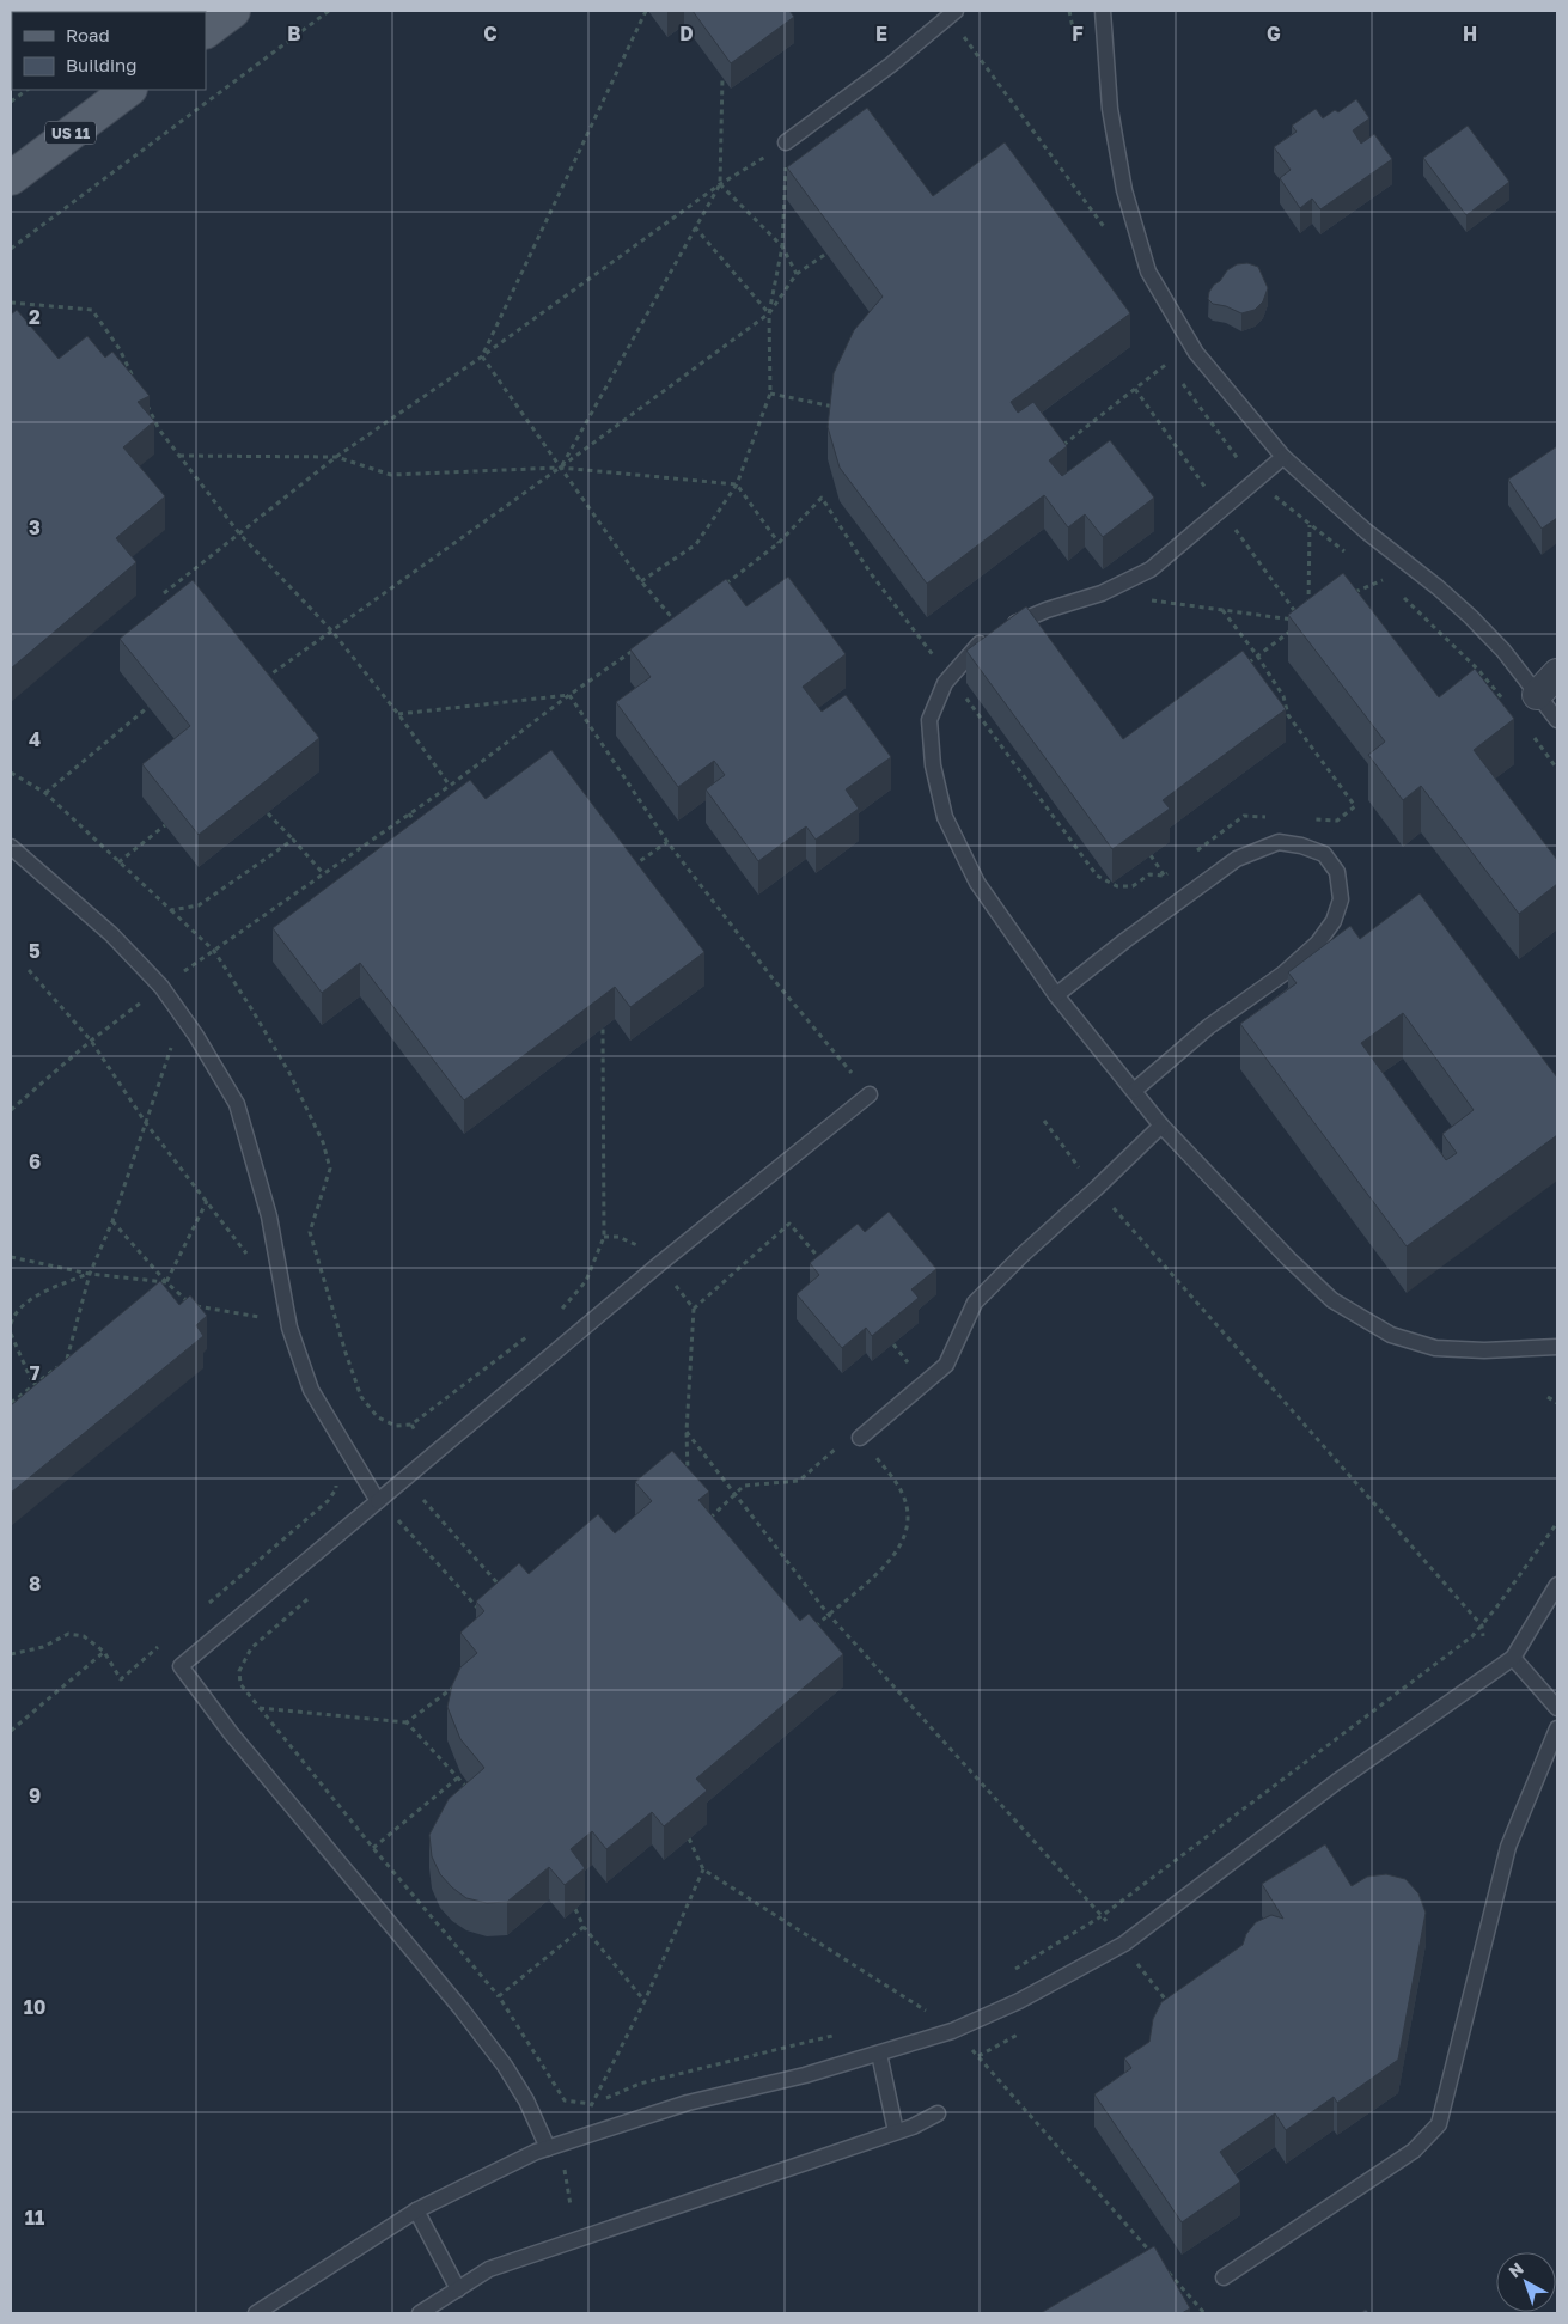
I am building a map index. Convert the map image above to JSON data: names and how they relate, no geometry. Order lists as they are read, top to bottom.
{
  "streets": {
    "main road": ["US 11"]
  },
  "legend": ["Road", "Building"],
  "north": "top left",
  "grid": {
    "columns": [
      "B",
      "C",
      "D",
      "E",
      "F",
      "G",
      "H"
    ],
    "rows": [
      "2",
      "3",
      "4",
      "5",
      "6",
      "7",
      "8",
      "9",
      "10",
      "11"
    ]
  }
}
